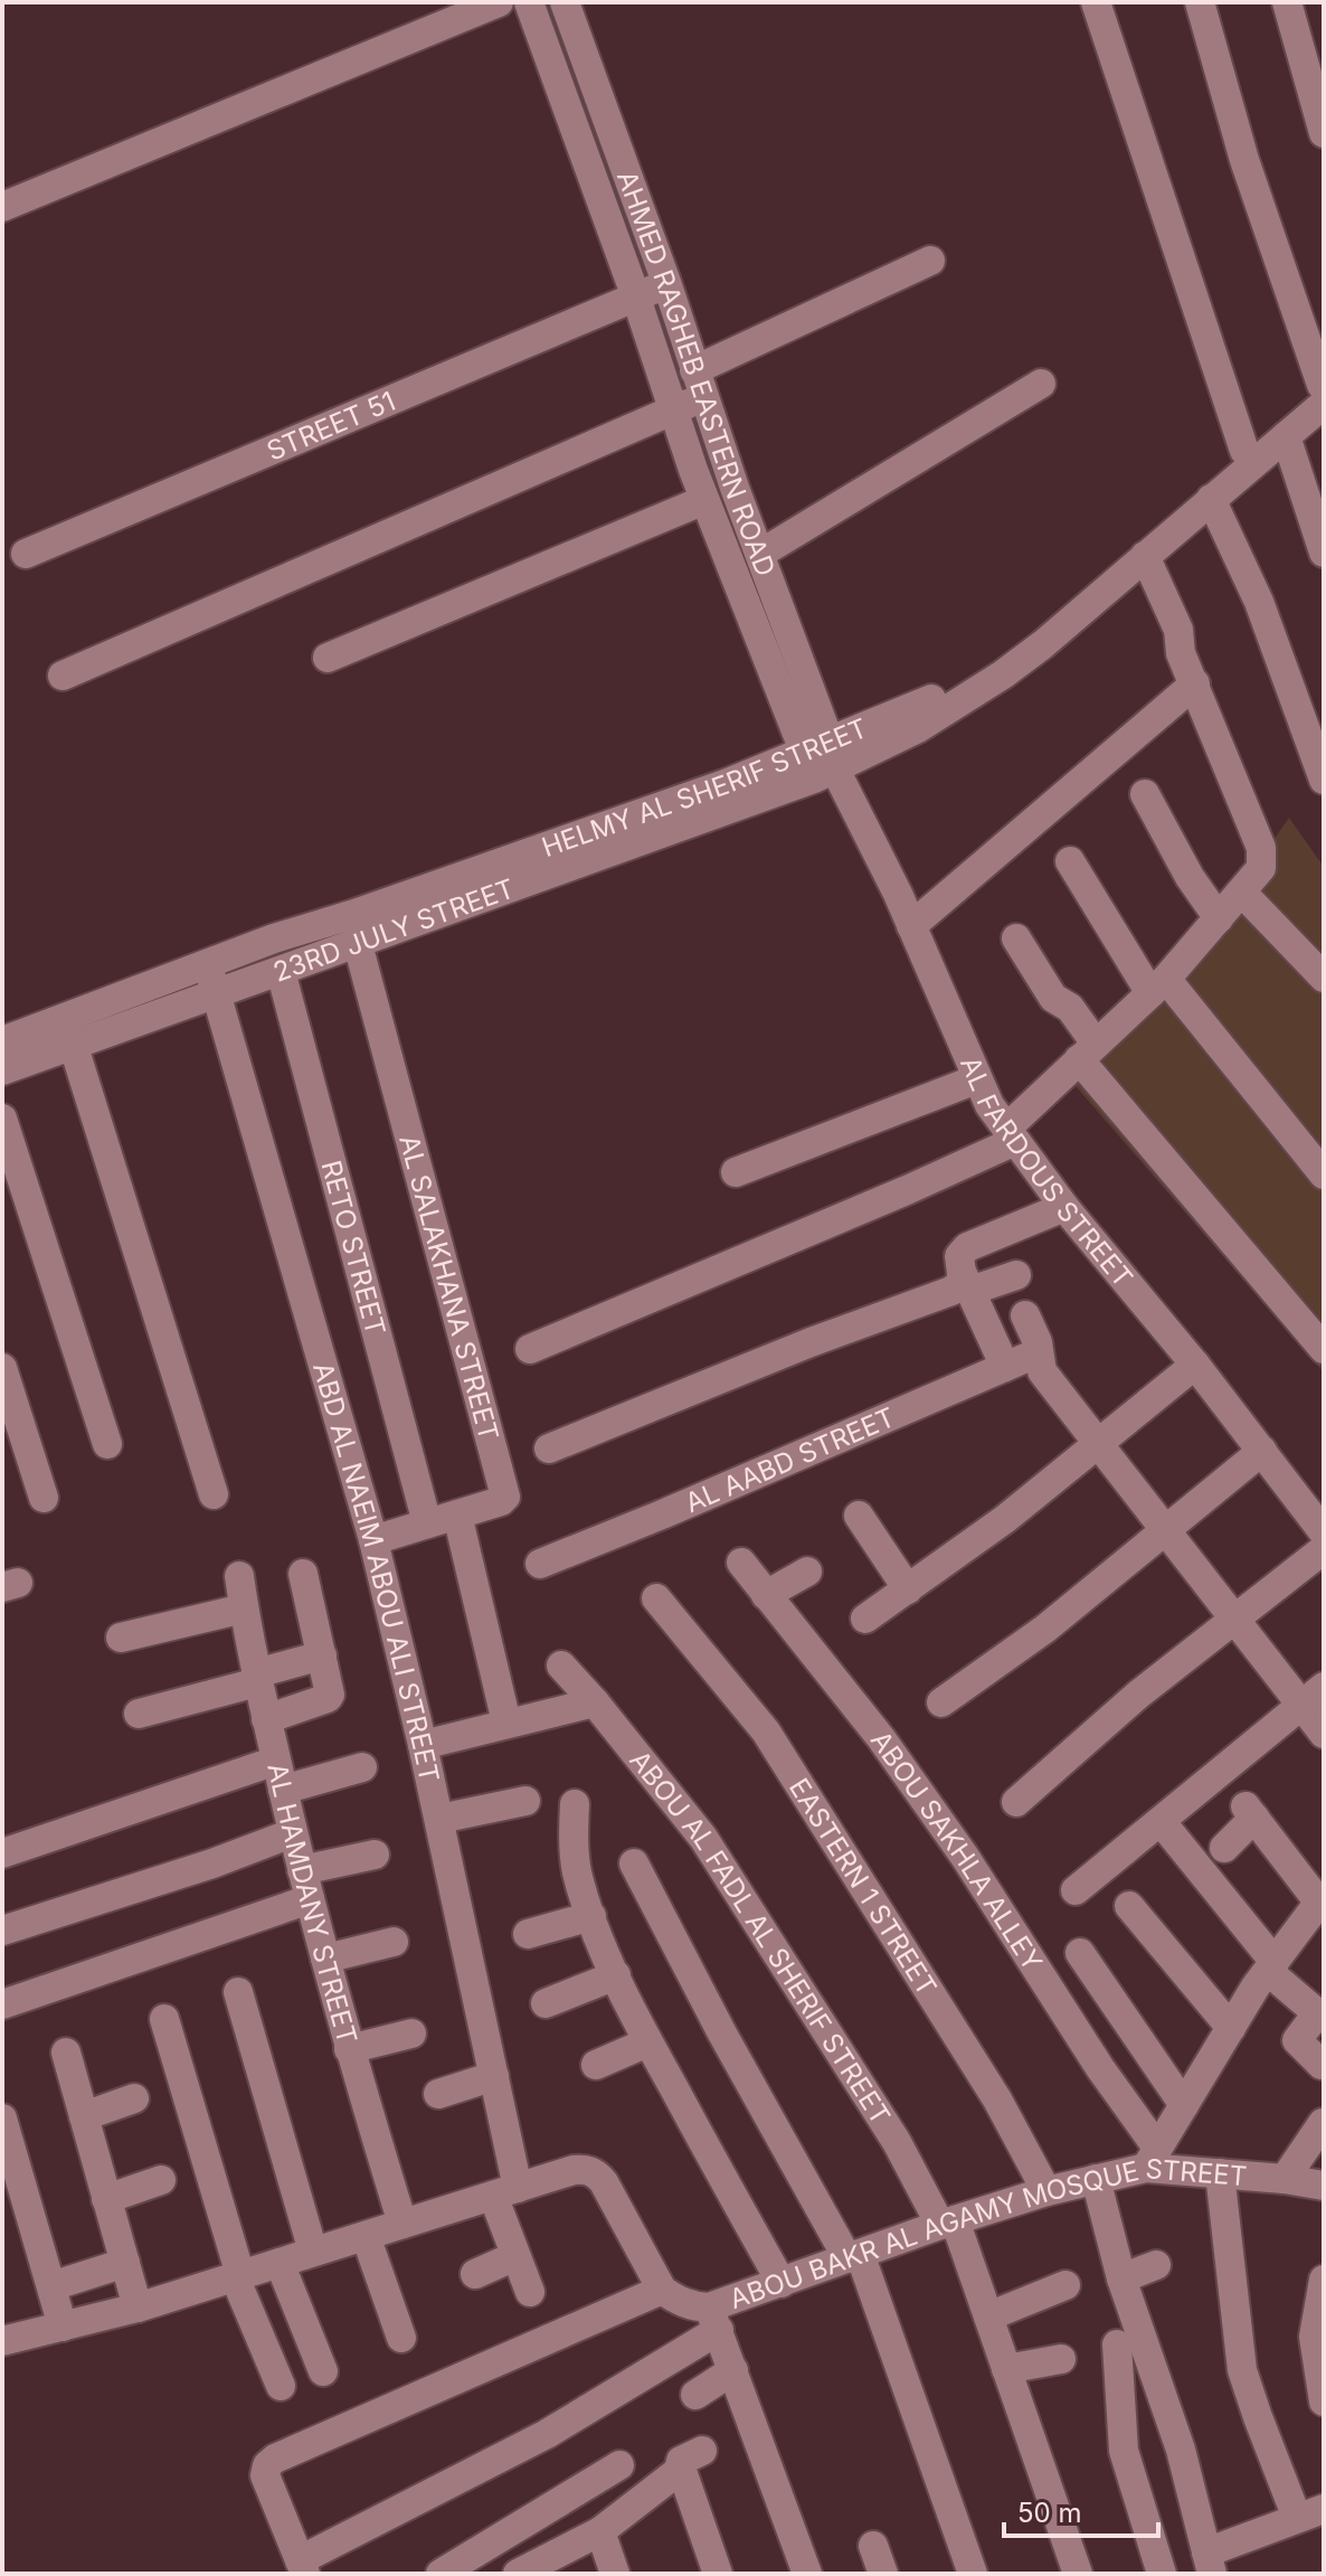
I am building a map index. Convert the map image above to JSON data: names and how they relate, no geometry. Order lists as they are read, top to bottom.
{
  "streets": {
    "street": [
      "AHMED RAGHEB EASTERN ROAD",
      "STREET 51",
      "HELMY AL SHERIF STREET",
      "23RD JULY STREET",
      "AL FARDOUS STREET",
      "RETO STREET",
      "AL SALAKHANA STREET",
      "AL AABD STREET",
      "ABD AL NAEIM ABOU ALI STREET",
      "ABOU SAKHLA ALLEY",
      "EASTERN 1 STREET",
      "AL HAMDANY STREET",
      "ABOU AL FADL AL SHERIF STREET",
      "ABOU BAKR AL AGAMY MOSQUE STREET"
    ]
  },
  "crossings": [
    ["AHMED RAGHEB EASTERN ROAD", "STREET 51"],
    ["AHMED RAGHEB EASTERN ROAD", "HELMY AL SHERIF STREET"],
    ["AHMED RAGHEB EASTERN ROAD", "23RD JULY STREET"],
    ["AHMED RAGHEB EASTERN ROAD", "AL FARDOUS STREET"],
    ["HELMY AL SHERIF STREET", "23RD JULY STREET"],
    ["HELMY AL SHERIF STREET", "AL FARDOUS STREET"],
    ["HELMY AL SHERIF STREET", "ABD AL NAEIM ABOU ALI STREET"],
    ["23RD JULY STREET", "AL FARDOUS STREET"],
    ["23RD JULY STREET", "RETO STREET"],
    ["23RD JULY STREET", "AL SALAKHANA STREET"],
    ["23RD JULY STREET", "ABD AL NAEIM ABOU ALI STREET"],
    ["RETO STREET", "AL SALAKHANA STREET"],
    ["AL SALAKHANA STREET", "ABD AL NAEIM ABOU ALI STREET"],
    ["ABOU SAKHLA ALLEY", "ABOU BAKR AL AGAMY MOSQUE STREET"],
    ["EASTERN 1 STREET", "ABOU BAKR AL AGAMY MOSQUE STREET"],
    ["ABOU AL FADL AL SHERIF STREET", "ABOU BAKR AL AGAMY MOSQUE STREET"]
  ],
  "scale_bar": "50 m"
}
